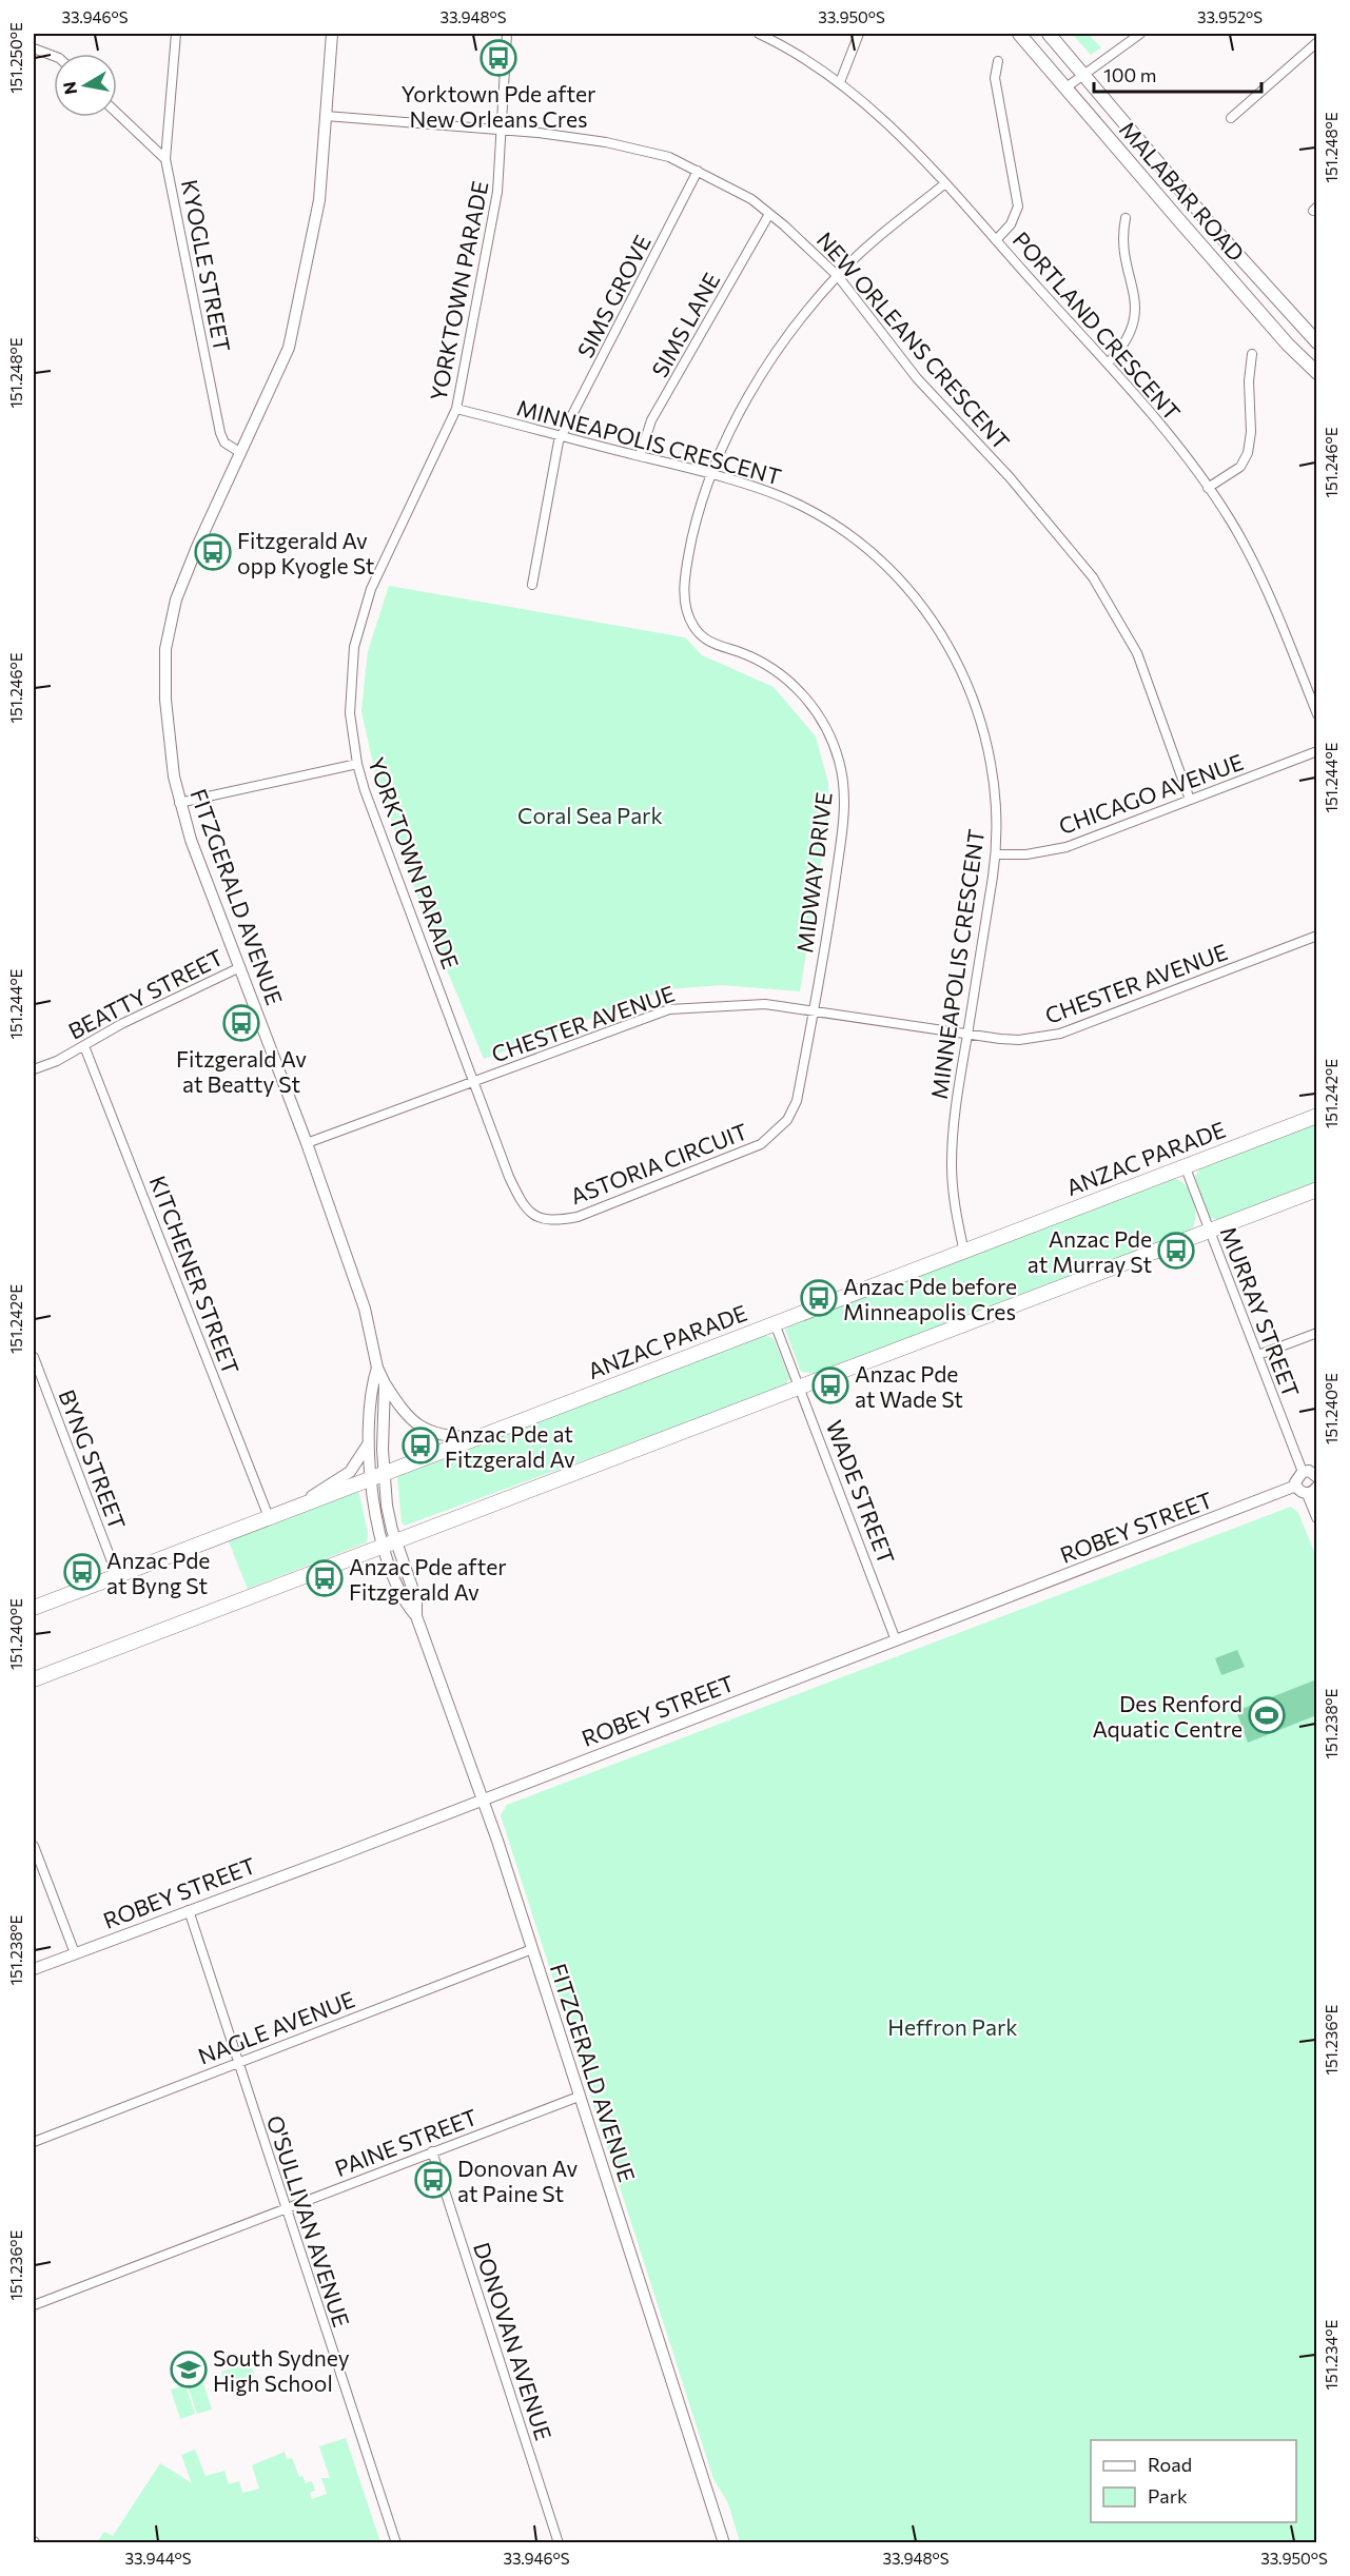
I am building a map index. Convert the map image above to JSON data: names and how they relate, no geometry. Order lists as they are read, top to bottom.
{
  "streets": {
    "main road": ["MALABAR ROAD", "ANZAC PARADE"],
    "street": [
      "KYOGLE STREET",
      "YORKTOWN PARADE",
      "SIMS GROVE",
      "SIMS LANE",
      "PORTLAND CRESCENT",
      "NEW ORLEANS CRESCENT",
      "MINNEAPOLIS CRESCENT",
      "CHICAGO AVENUE",
      "MIDWAY DRIVE",
      "FITZGERALD AVENUE",
      "CHESTER AVENUE",
      "BEATTY STREET",
      "ASTORIA CIRCUIT",
      "KITCHENER STREET",
      "MURRAY STREET",
      "BYNG STREET",
      "WADE STREET",
      "ROBEY STREET",
      "NAGLE AVENUE",
      "PAINE STREET",
      "O'SULLIVAN AVENUE",
      "DONOVAN AVENUE"
    ]
  },
  "crossings": [
    ["KYOGLE STREET", "FITZGERALD AVENUE"],
    ["YORKTOWN PARADE", "NEW ORLEANS CRESCENT"],
    ["YORKTOWN PARADE", "MINNEAPOLIS CRESCENT"],
    ["YORKTOWN PARADE", "CHESTER AVENUE"],
    ["YORKTOWN PARADE", "ASTORIA CIRCUIT"],
    ["SIMS GROVE", "NEW ORLEANS CRESCENT"],
    ["SIMS GROVE", "MINNEAPOLIS CRESCENT"],
    ["SIMS LANE", "NEW ORLEANS CRESCENT"],
    ["SIMS LANE", "MINNEAPOLIS CRESCENT"],
    ["PORTLAND CRESCENT", "MIDWAY DRIVE"],
    ["NEW ORLEANS CRESCENT", "CHICAGO AVENUE"],
    ["NEW ORLEANS CRESCENT", "MIDWAY DRIVE"],
    ["NEW ORLEANS CRESCENT", "FITZGERALD AVENUE"],
    ["MINNEAPOLIS CRESCENT", "CHICAGO AVENUE"],
    ["MINNEAPOLIS CRESCENT", "MIDWAY DRIVE"],
    ["MINNEAPOLIS CRESCENT", "CHESTER AVENUE"],
    ["MINNEAPOLIS CRESCENT", "ANZAC PARADE"],
    ["MIDWAY DRIVE", "CHESTER AVENUE"],
    ["MIDWAY DRIVE", "ASTORIA CIRCUIT"],
    ["FITZGERALD AVENUE", "CHESTER AVENUE"],
    ["FITZGERALD AVENUE", "BEATTY STREET"],
    ["FITZGERALD AVENUE", "ANZAC PARADE"],
    ["FITZGERALD AVENUE", "ROBEY STREET"],
    ["FITZGERALD AVENUE", "NAGLE AVENUE"],
    ["FITZGERALD AVENUE", "PAINE STREET"],
    ["CHESTER AVENUE", "ASTORIA CIRCUIT"],
    ["BEATTY STREET", "KITCHENER STREET"],
    ["ANZAC PARADE", "KITCHENER STREET"],
    ["ANZAC PARADE", "MURRAY STREET"],
    ["ANZAC PARADE", "BYNG STREET"],
    ["ANZAC PARADE", "WADE STREET"],
    ["WADE STREET", "ROBEY STREET"],
    ["ROBEY STREET", "O'SULLIVAN AVENUE"],
    ["NAGLE AVENUE", "O'SULLIVAN AVENUE"],
    ["PAINE STREET", "O'SULLIVAN AVENUE"],
    ["PAINE STREET", "DONOVAN AVENUE"]
  ],
  "parks": ["Coral Sea Park", "Heffron Park"],
  "places": {
    "bus stop": [
      "Yorktown Pde after New Orleans Cres",
      "Fitzgerald Av opp Kyogle St",
      "Fitzgerald Av at Beatty St",
      "Anzac Pde at Murray St",
      "Anzac Pde before Minneapolis Cres",
      "Anzac Pde at Wade St",
      "Anzac Pde at Fitzgerald Av",
      "Anzac Pde at Byng St",
      "Anzac Pde after Fitzgerald Av",
      "Donovan Av at Paine St"
    ],
    "sports": ["Des Renford Aquatic Centre"],
    "school or university": ["South Sydney High School"]
  },
  "legend": ["Road", "Park"],
  "scale_bar": "100 m",
  "north": "left",
  "coordinates": [
    "33.946°S",
    "33.948°S",
    "33.950°S",
    "33.952°S",
    "151.250°E",
    "151.248°E",
    "151.246°E",
    "151.244°E",
    "151.242°E",
    "151.240°E",
    "151.238°E",
    "151.236°E",
    "151.234°E",
    "33.944°S"
  ]
}
